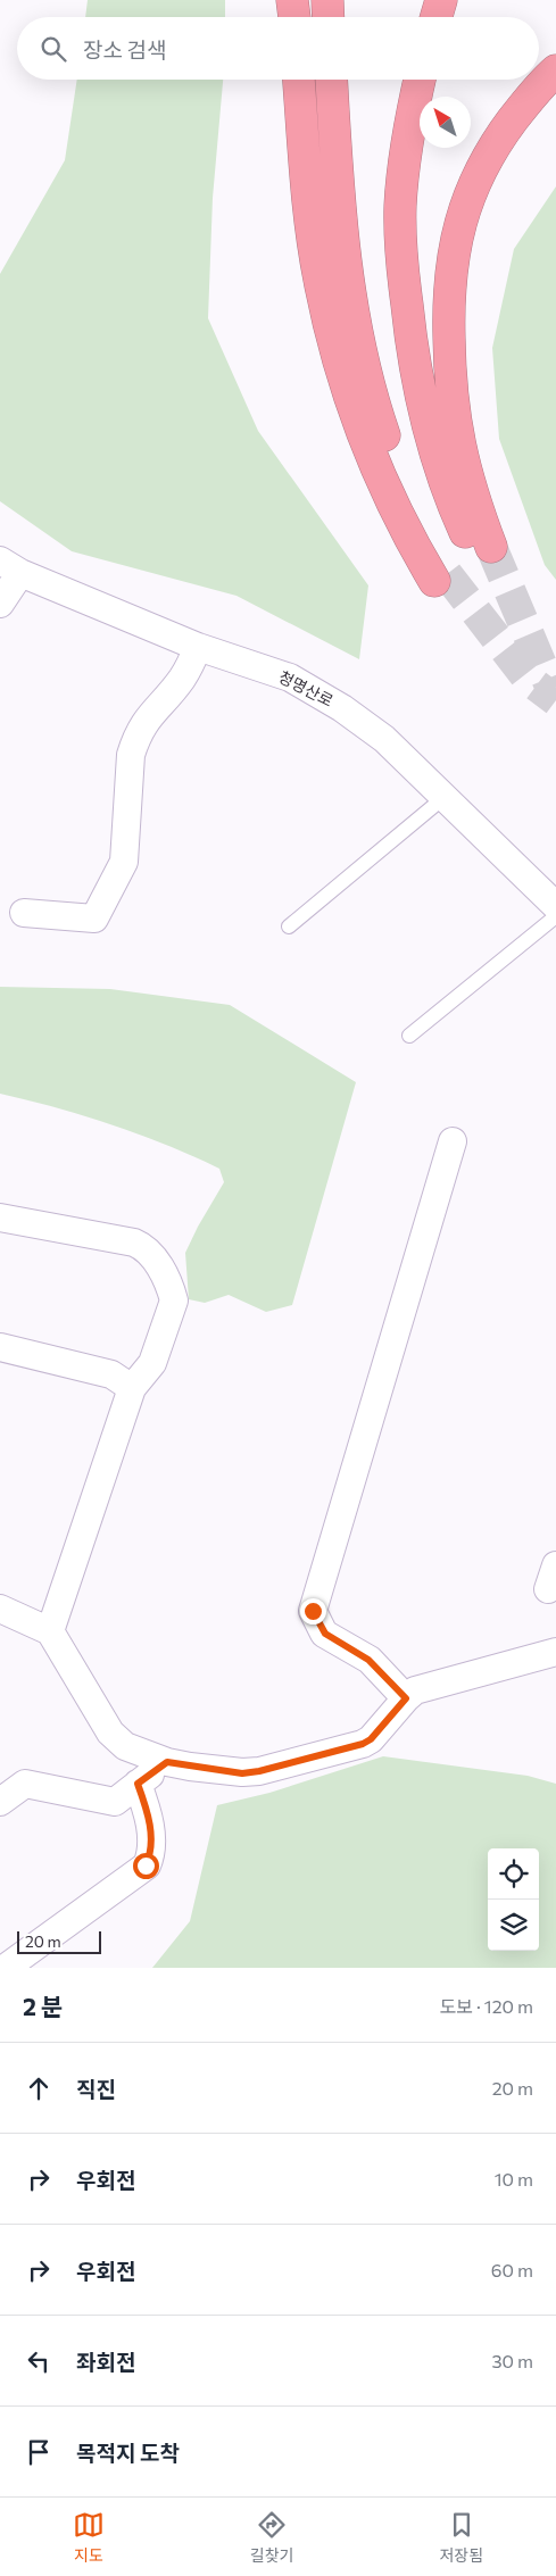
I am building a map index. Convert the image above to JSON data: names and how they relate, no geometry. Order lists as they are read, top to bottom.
{
  "streets": {
    "street": ["청명산로"]
  },
  "scale_bar": "20 m",
  "north": "top left",
  "page": {
    "search": "장소 검색",
    "scale": "20 m",
    "heading": ["2 분", "도보 · 120 m"],
    "list": [
      ["직진", "20 m"],
      ["우회전", "10 m"],
      ["우회전", "60 m"],
      ["좌회전", "30 m"],
      "목적지 도착"
    ],
    "nav": ["지도", "길찾기", "저장됨"]
  }
}
